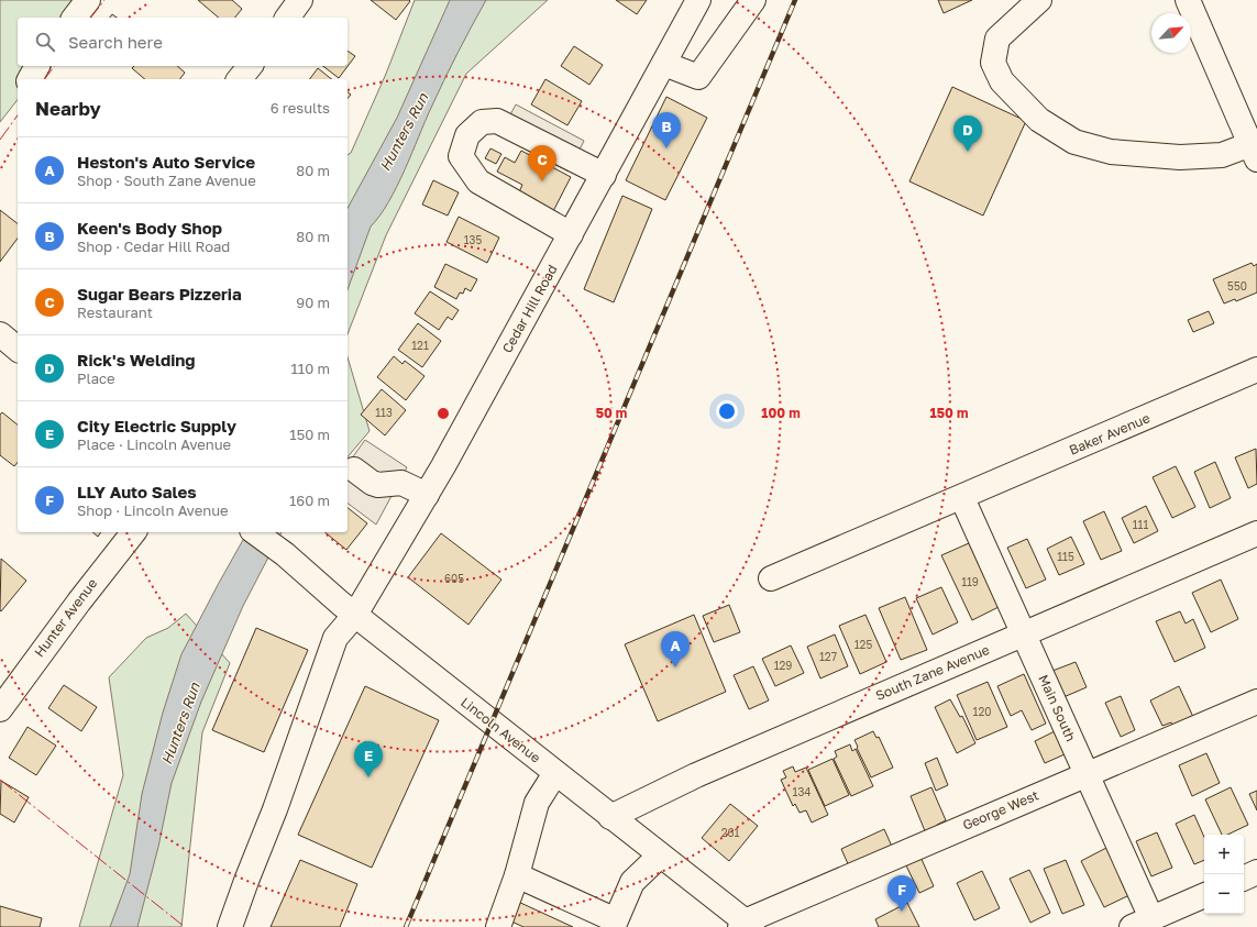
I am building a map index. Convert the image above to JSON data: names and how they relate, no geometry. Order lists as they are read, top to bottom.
{
  "streets": {
    "main road": [
      "Cedar Hill Road",
      "Baker Avenue",
      "Hunter Avenue",
      "South Zane Avenue",
      "Main South",
      "Lincoln Avenue",
      "George West"
    ]
  },
  "crossings": [
    ["Cedar Hill Road", "Lincoln Avenue"],
    ["Baker Avenue", "Main South"],
    ["South Zane Avenue", "Main South"],
    ["South Zane Avenue", "Lincoln Avenue"],
    ["Main South", "George West"],
    ["Lincoln Avenue", "George West"]
  ],
  "water": ["Hunters Run"],
  "house_numbers": [
    "135",
    "550",
    "121",
    "113",
    "111",
    "115",
    "605",
    "119",
    "125",
    "127",
    "129",
    "120",
    "134",
    "261"
  ],
  "north": "top right",
  "page": {
    "search": "Search here",
    "heading": ["Nearby", "6 results"],
    "pins": [
      "B",
      "D",
      "C",
      "A",
      "E",
      "F"
    ],
    "list": [
      {
        "mark": "A",
        "name": "Heston's Auto Service",
        "note": "Shop · South Zane Avenue",
        "value": "80 m"
      },
      {
        "mark": "B",
        "name": "Keen's Body Shop",
        "note": "Shop · Cedar Hill Road",
        "value": "80 m"
      },
      {
        "mark": "C",
        "name": "Sugar Bears Pizzeria",
        "note": "Restaurant",
        "value": "90 m"
      },
      {
        "mark": "D",
        "name": "Rick's Welding",
        "note": "Place",
        "value": "110 m"
      },
      {
        "mark": "E",
        "name": "City Electric Supply",
        "note": "Place · Lincoln Avenue",
        "value": "150 m"
      },
      {
        "mark": "F",
        "name": "LLY Auto Sales",
        "note": "Shop · Lincoln Avenue",
        "value": "160 m"
      }
    ],
    "map_buttons": ["+", "−"]
  },
  "rings": ["50 m", "100 m", "150 m"]
}
